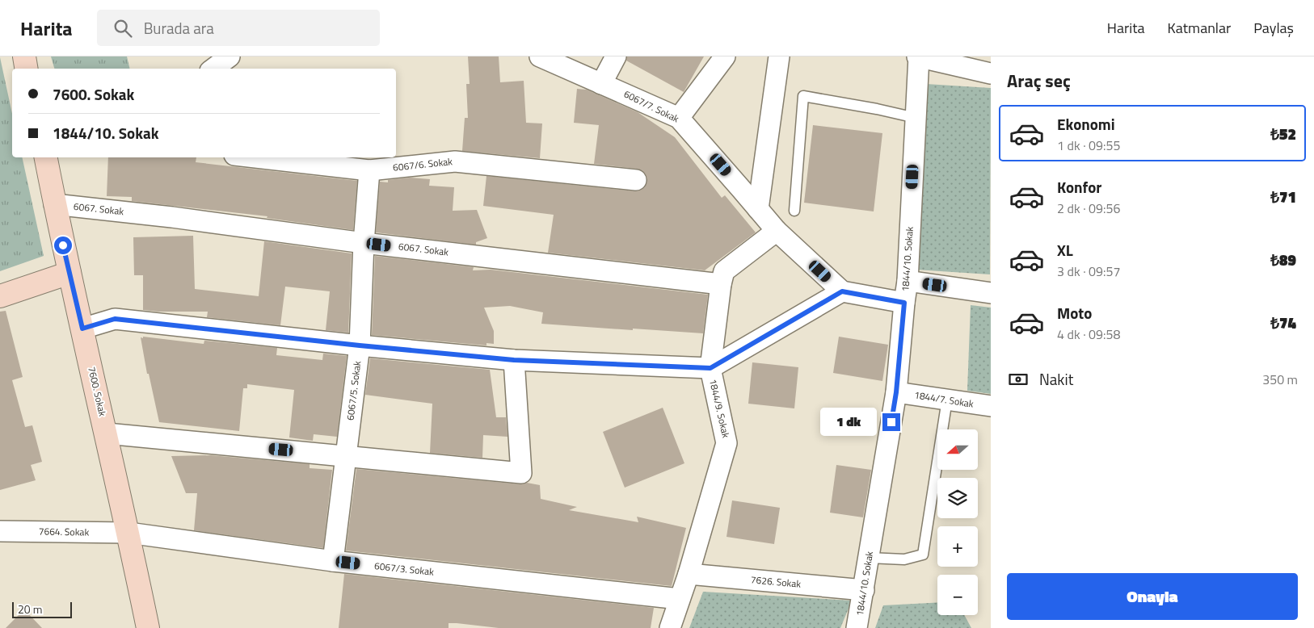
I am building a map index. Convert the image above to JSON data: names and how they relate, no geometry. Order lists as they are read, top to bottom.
{
  "streets": {
    "street": [
      "6067/7. Sokak",
      "6067/6. Sokak",
      "6067. Sokak",
      "1844/10. Sokak",
      "6067/5. Sokak",
      "7600. Sokak",
      "1844/7. Sokak",
      "1844/9. Sokak",
      "7664. Sokak",
      "6067/3. Sokak",
      "7626. Sokak"
    ]
  },
  "crossings": [
    ["6067/7. Sokak", "1844/9. Sokak"],
    ["6067/6. Sokak", "6067/5. Sokak"],
    ["6067. Sokak", "6067/5. Sokak"],
    ["6067. Sokak", "7600. Sokak"],
    ["6067. Sokak", "1844/9. Sokak"],
    ["1844/10. Sokak", "1844/7. Sokak"],
    ["1844/10. Sokak", "7626. Sokak"],
    ["6067/5. Sokak", "6067/3. Sokak"],
    ["7600. Sokak", "7664. Sokak"],
    ["7600. Sokak", "6067/3. Sokak"],
    ["1844/9. Sokak", "6067/3. Sokak"],
    ["1844/9. Sokak", "7626. Sokak"],
    ["7664. Sokak", "6067/3. Sokak"]
  ],
  "scale_bar": "20 m",
  "north": "left",
  "page": {
    "header": "Harita",
    "search": "Burada ara",
    "nav": ["Harita", "Katmanlar", "Paylaş"],
    "heading": "Araç seç",
    "banner": ["7600. Sokak", "1844/10. Sokak"],
    "list": [
      {
        "name": "Ekonomi",
        "note": "1 dk · 09:55",
        "value": "₺52"
      },
      {
        "name": "Konfor",
        "note": "2 dk · 09:56",
        "value": "₺71"
      },
      {
        "name": "XL",
        "note": "3 dk · 09:57",
        "value": "₺89"
      },
      {
        "name": "Moto",
        "note": "4 dk · 09:58",
        "value": "₺74"
      }
    ],
    "pay": ["Nakit", "350 m"],
    "bubble": "1 dk",
    "map_buttons": ["+", "−"],
    "buttons": "Onayla",
    "scale": "20 m"
  }
}
